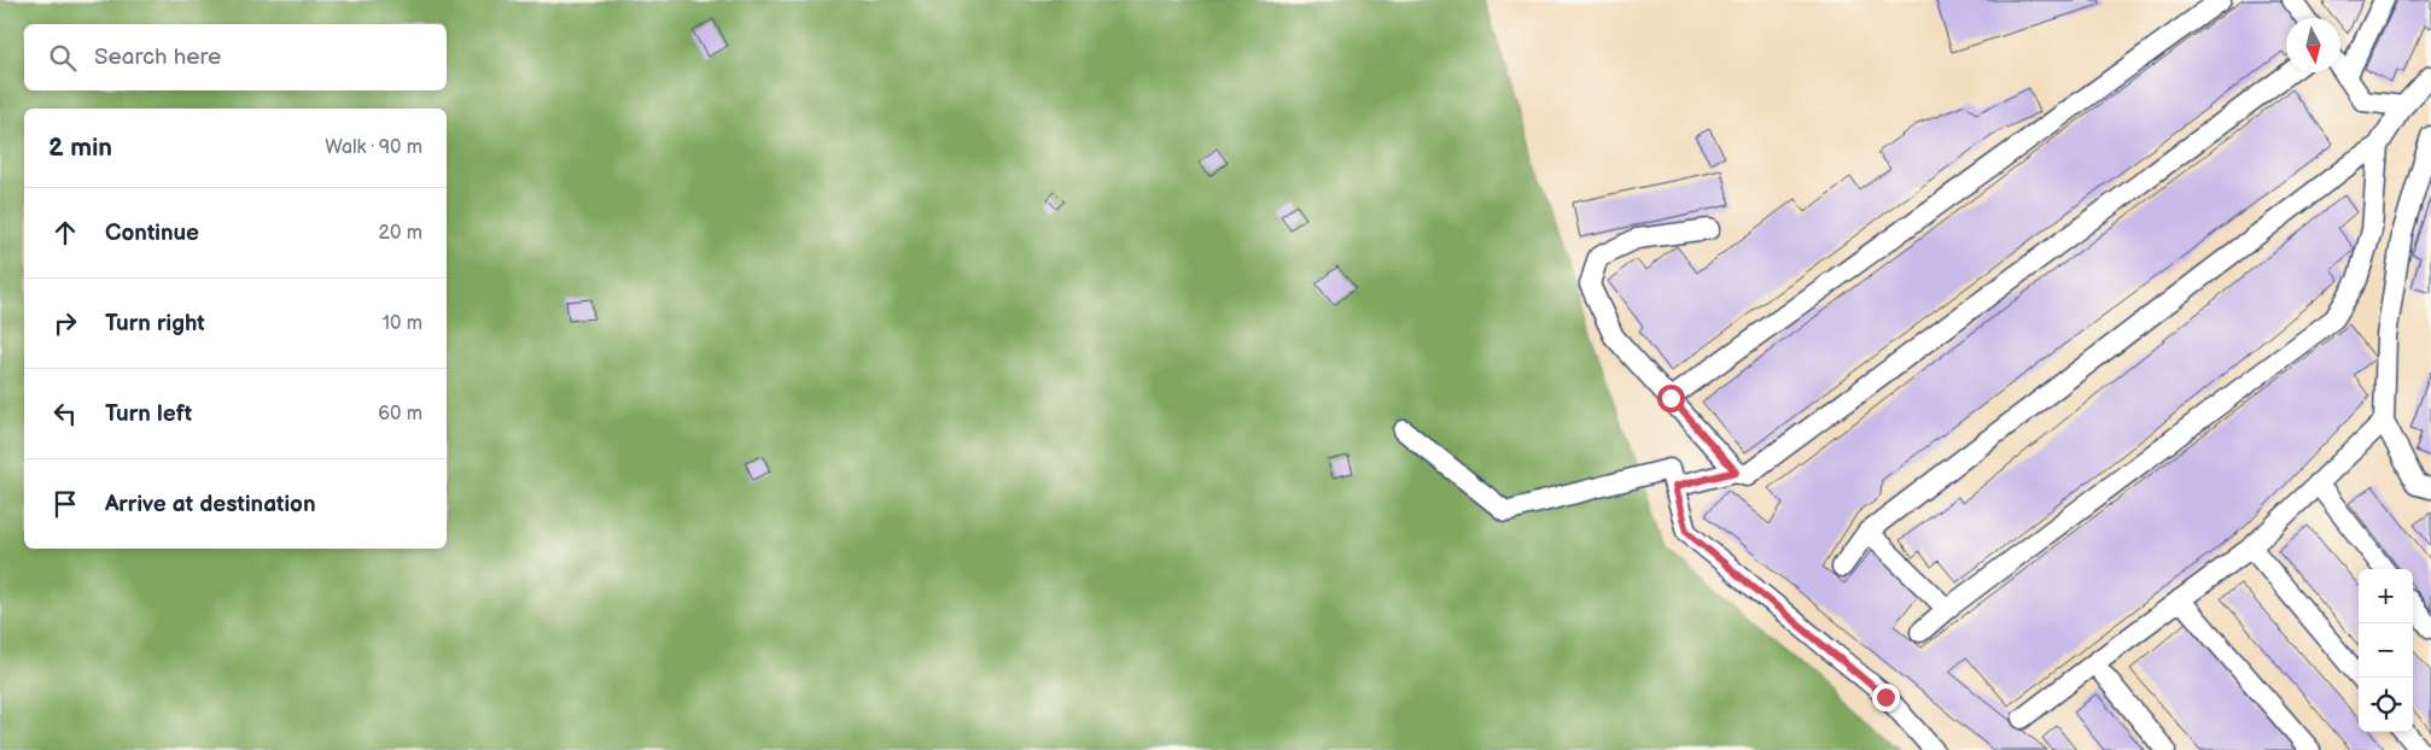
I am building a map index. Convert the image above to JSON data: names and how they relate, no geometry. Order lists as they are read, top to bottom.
{
  "north": "bottom",
  "page": {
    "search": "Search here",
    "heading": ["2 min", "Walk · 90 m"],
    "list": [
      ["Continue", "20 m"],
      ["Turn right", "10 m"],
      ["Turn left", "60 m"],
      "Arrive at destination"
    ],
    "map_buttons": ["+", "−"]
  }
}
